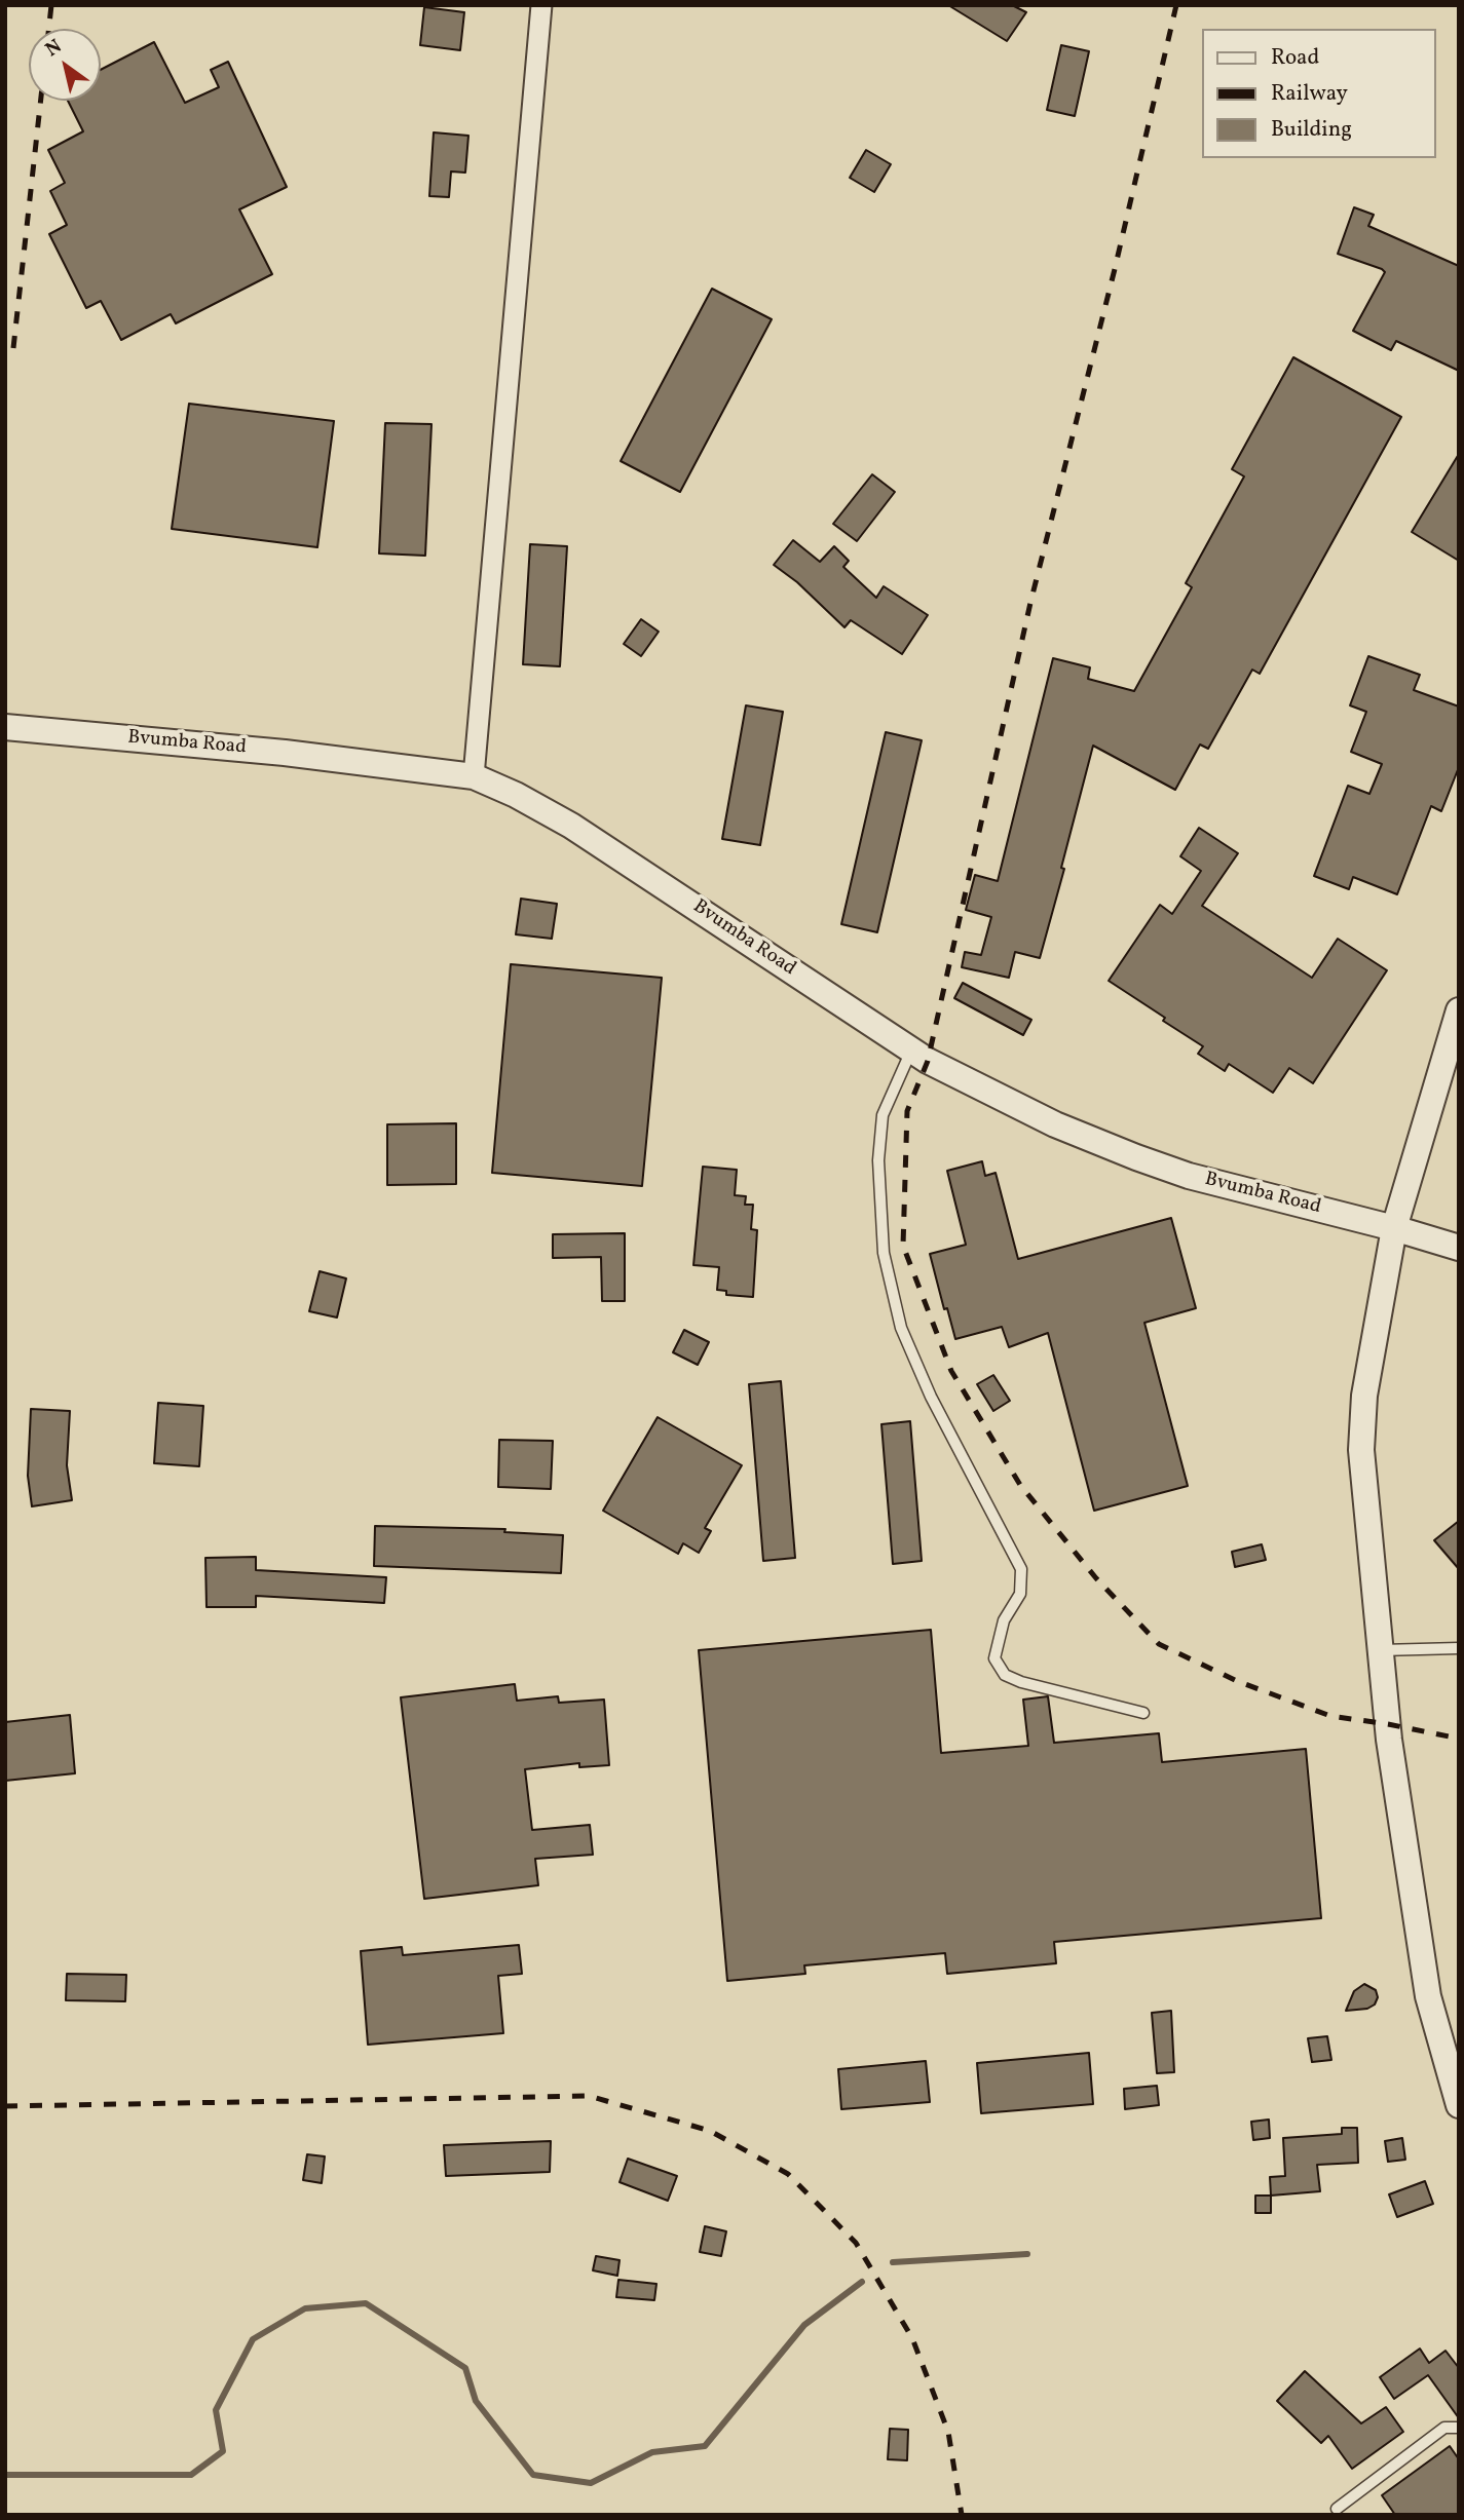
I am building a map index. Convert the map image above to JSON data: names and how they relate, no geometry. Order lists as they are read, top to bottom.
{
  "streets": {
    "street": ["Bvumba Road"]
  },
  "legend": ["Road", "Railway", "Building"],
  "north": "top left"
}
